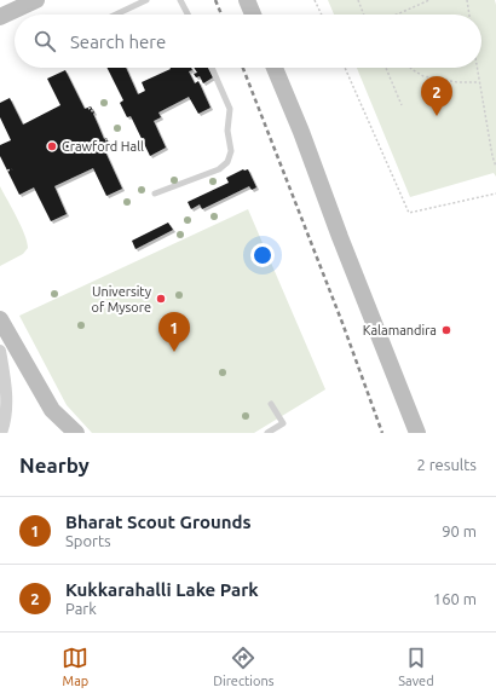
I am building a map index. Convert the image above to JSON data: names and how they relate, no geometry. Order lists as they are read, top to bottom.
{
  "places": ["Crawford Hall", "University of Mysore", "Kalamandira"],
  "page": {
    "search": "Search here",
    "pins": ["2", "1"],
    "heading": ["Nearby", "2 results"],
    "list": [
      {
        "mark": "1",
        "name": "Bharat Scout Grounds",
        "note": "Sports",
        "value": "90 m"
      },
      {
        "mark": "2",
        "name": "Kukkarahalli Lake Park",
        "note": "Park",
        "value": "160 m"
      }
    ],
    "nav": ["Map", "Directions", "Saved"]
  }
}
